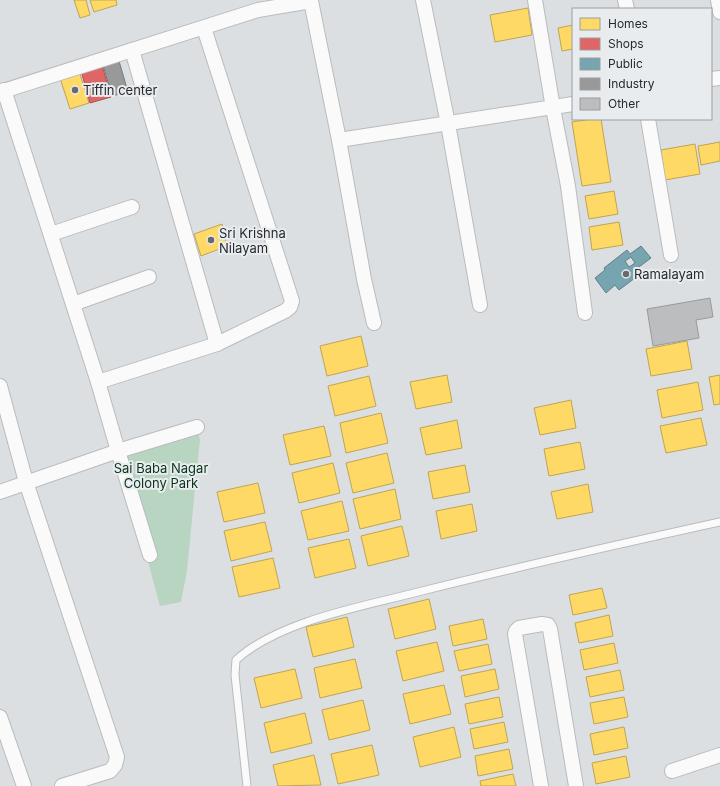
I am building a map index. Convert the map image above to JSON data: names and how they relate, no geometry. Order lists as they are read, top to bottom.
{
  "parks": ["Sai Baba Nagar Colony Park"],
  "places": ["Tiffin center", "Sri Krishna Nilayam", "Ramalayam"],
  "legend": [
    "Homes",
    "Shops",
    "Public",
    "Industry",
    "Other"
  ]
}
